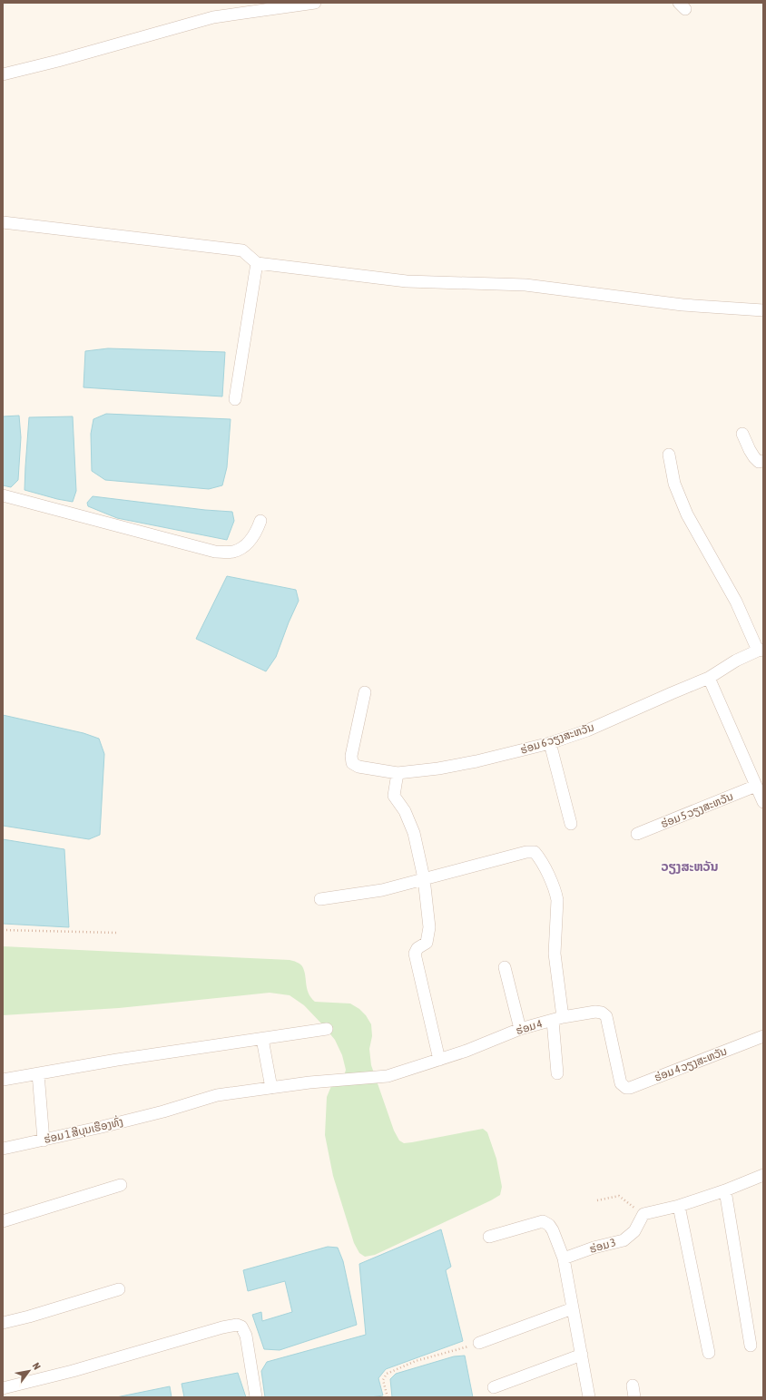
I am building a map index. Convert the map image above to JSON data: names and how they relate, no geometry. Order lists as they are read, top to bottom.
{
  "streets": {
    "street": [
      "ຮ່ອມ 6 ວຽງສະຫວັນ",
      "ຮ່ອມ 5 ວຽງສະຫວັນ",
      "ຮ່ອມ 4",
      "ຮ່ອມ 4 ວຽງສະຫວັນ",
      "ຮ່ອມ 1 ສີບຸນເຮືອງທົ່ງ",
      "ຮ່ອມ 3"
    ]
  },
  "crossings": [
    ["ຮ່ອມ 4", "ຮ່ອມ 4 ວຽງສະຫວັນ"],
    ["ຮ່ອມ 4", "ຮ່ອມ 1 ສີບຸນເຮືອງທົ່ງ"]
  ],
  "districts": ["ວຽງສະຫວັນ"],
  "north": "top right"
}
